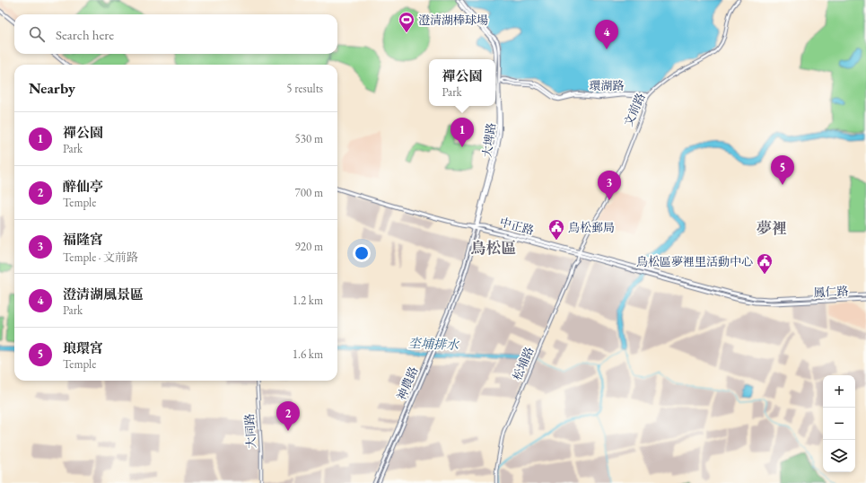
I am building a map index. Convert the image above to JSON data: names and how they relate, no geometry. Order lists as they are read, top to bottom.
{
  "streets": {
    "main road": ["大埤路", "中正路", "鳳仁路"],
    "street": [
      "環湖路",
      "文前路",
      "松埔路",
      "神農路",
      "大同路"
    ]
  },
  "crossings": [
    ["環湖路", "文前路"],
    ["文前路", "中正路"],
    ["文前路", "松埔路"],
    ["大埤路", "中正路"],
    ["大埤路", "神農路"],
    ["中正路", "鳳仁路"],
    ["中正路", "松埔路"],
    ["中正路", "神農路"]
  ],
  "districts": ["夢裡", "鳥松區"],
  "water": ["坔埔排水"],
  "places": {
    "sports": ["澄清湖棒球場"],
    "public building": ["鳥松郵局", "鳥松區夢裡里活動中心"]
  },
  "page": {
    "search": "Search here",
    "pins": [
      "4",
      "1",
      "5",
      "3",
      "2"
    ],
    "popup": ["禪公園", "Park"],
    "heading": ["Nearby", "5 results"],
    "list": [
      {
        "mark": "1",
        "name": "禪公園",
        "note": "Park",
        "value": "530 m"
      },
      {
        "mark": "2",
        "name": "醉仙亭",
        "note": "Temple",
        "value": "700 m"
      },
      {
        "mark": "3",
        "name": "福隆宮",
        "note": "Temple · 文前路",
        "value": "920 m"
      },
      {
        "mark": "4",
        "name": "澄清湖風景區",
        "note": "Park",
        "value": "1.2 km"
      },
      {
        "mark": "5",
        "name": "琅環宮",
        "note": "Temple",
        "value": "1.6 km"
      }
    ],
    "map_buttons": ["+", "−"]
  }
}
